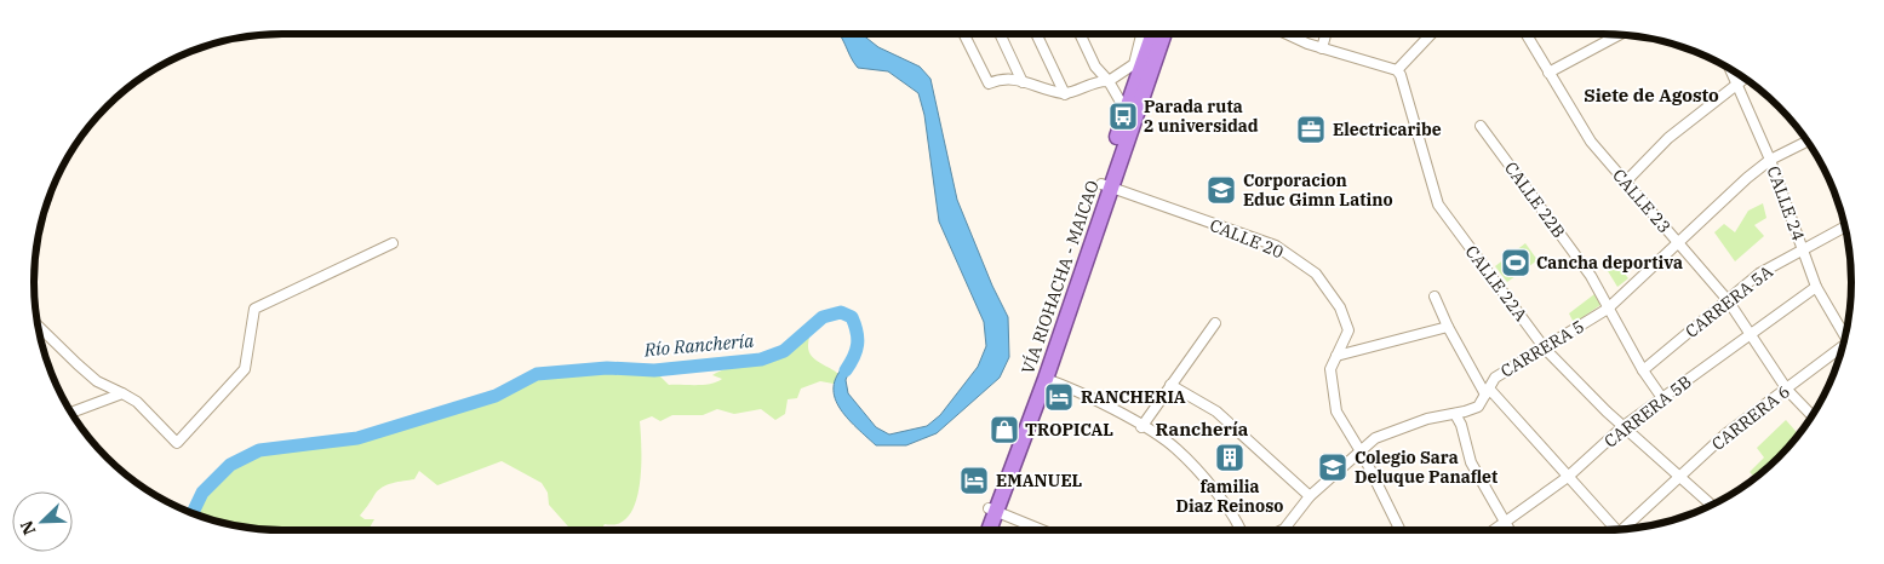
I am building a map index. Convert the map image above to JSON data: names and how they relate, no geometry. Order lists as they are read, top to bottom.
{
  "streets": {
    "highway": ["VÍA RIOHACHA - MAICAO"],
    "street": [
      "CALLE 22B",
      "CALLE 23",
      "CALLE 24",
      "CALLE 20",
      "CALLE 22A",
      "CARRERA 5A",
      "CARRERA 5",
      "CARRERA 5B",
      "CARRERA 6"
    ]
  },
  "crossings": [
    ["CALLE 22B", "CARRERA 5A"],
    ["CALLE 22B", "CARRERA 5"],
    ["CALLE 22B", "CARRERA 5B"],
    ["CALLE 23", "CARRERA 5A"],
    ["CALLE 23", "CARRERA 5"],
    ["CALLE 23", "CARRERA 5B"],
    ["CALLE 23", "CARRERA 6"],
    ["CALLE 24", "CARRERA 5A"],
    ["CALLE 24", "CARRERA 5"],
    ["CALLE 24", "CARRERA 5B"],
    ["CALLE 20", "VÍA RIOHACHA - MAICAO"],
    ["CALLE 20", "CARRERA 5"],
    ["CALLE 22A", "CARRERA 5"],
    ["CALLE 22A", "CARRERA 5B"],
    ["CALLE 22A", "CARRERA 6"]
  ],
  "districts": ["Siete de Agosto", "Ranchería"],
  "water": ["Río Ranchería"],
  "places": {
    "bus stop": ["Parada ruta 2 universidad"],
    "office": ["Electricaribe"],
    "school or university": ["Corporacion Educ Gimn Latino", "Colegio Sara Deluque Panaflet"],
    "sports": ["Cancha deportiva"],
    "hotel": ["RANCHERIA", "EMANUEL"],
    "shop": ["TROPICAL"],
    "building": ["familia Diaz Reinoso"]
  },
  "north": "bottom left"
}
